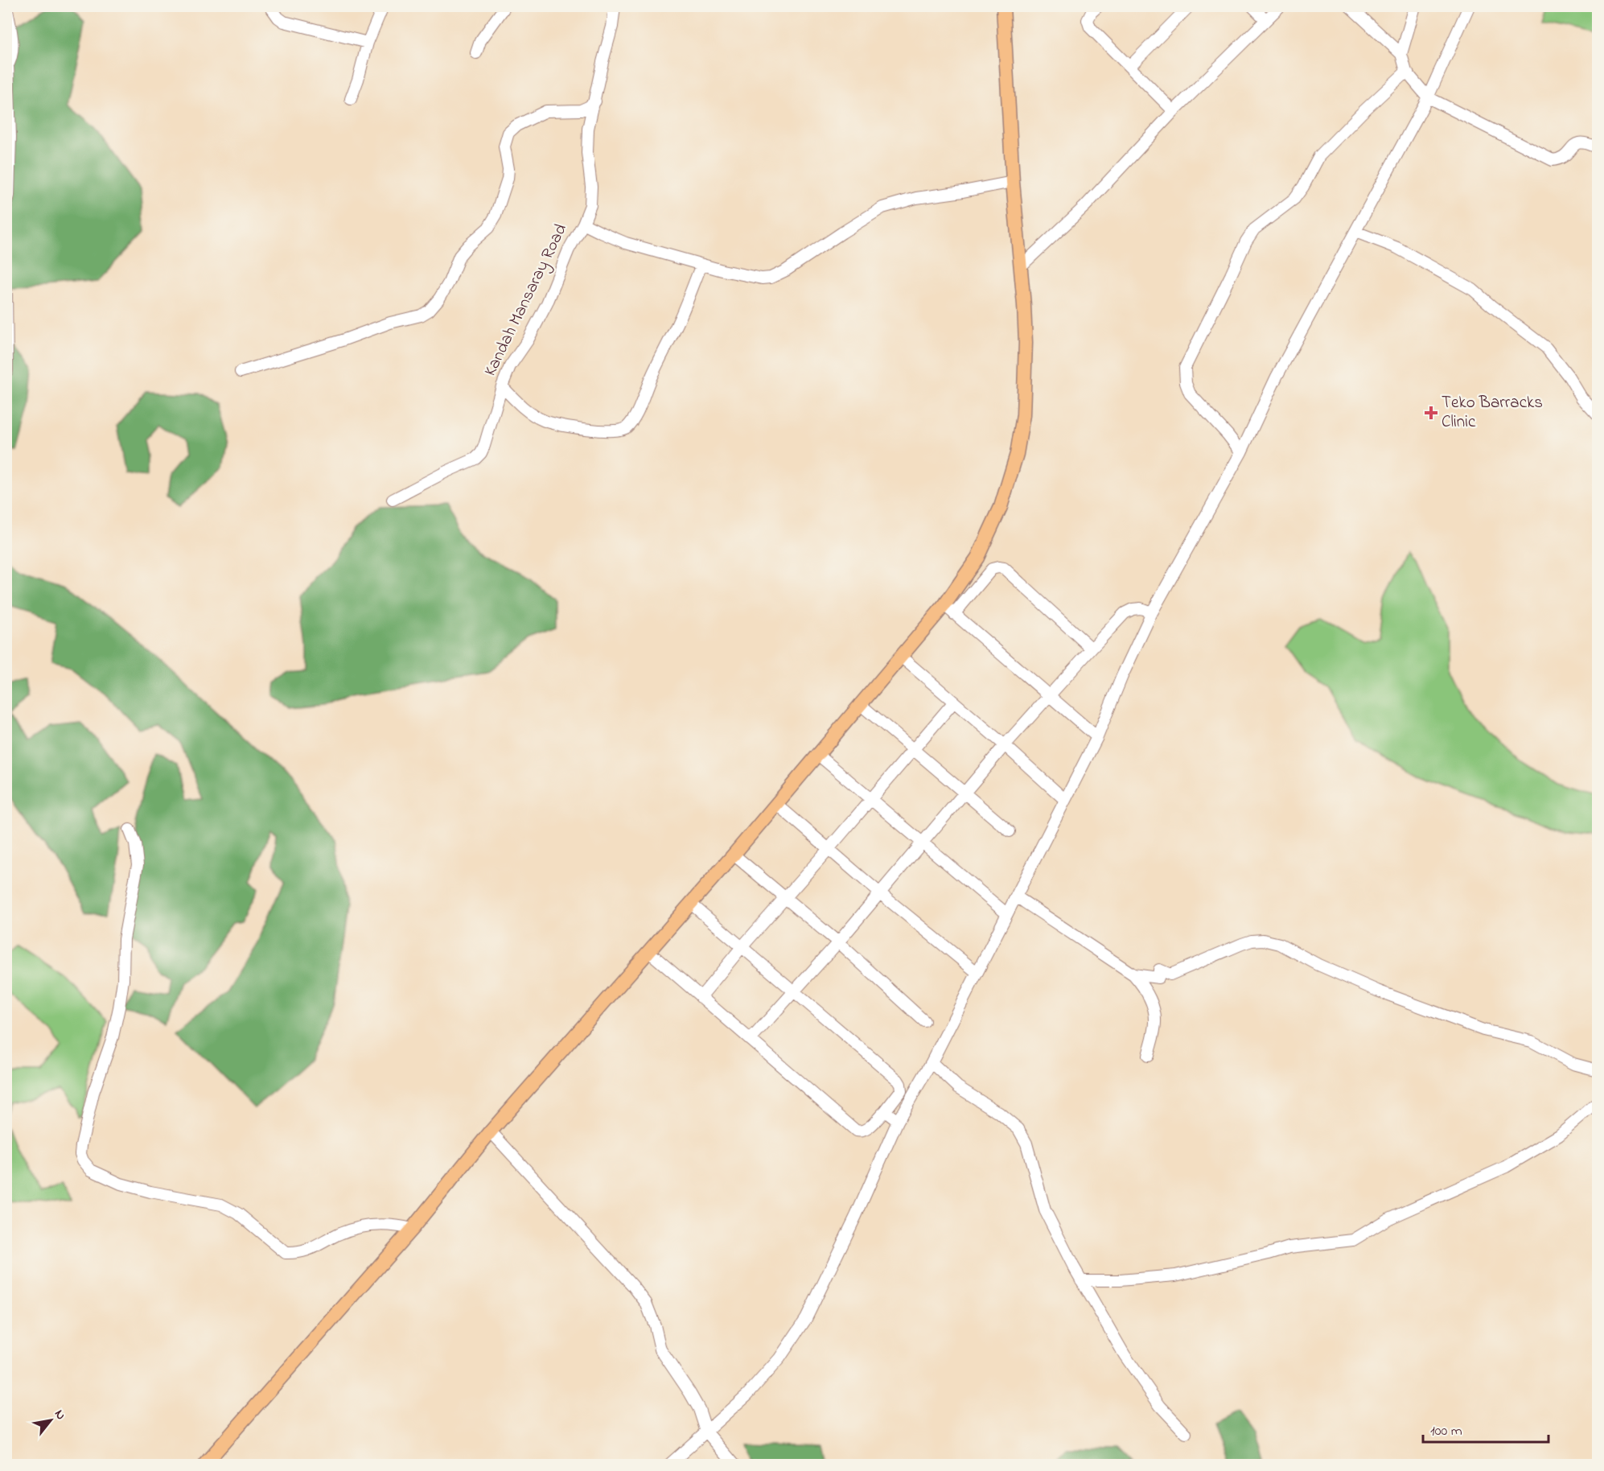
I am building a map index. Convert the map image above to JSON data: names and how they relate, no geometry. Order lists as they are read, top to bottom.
{
  "streets": {
    "street": ["Kandah Mansaray Road"]
  },
  "places": {
    "health": ["Teko Barracks Clinic"]
  },
  "scale_bar": "100 m",
  "north": "top right"
}
